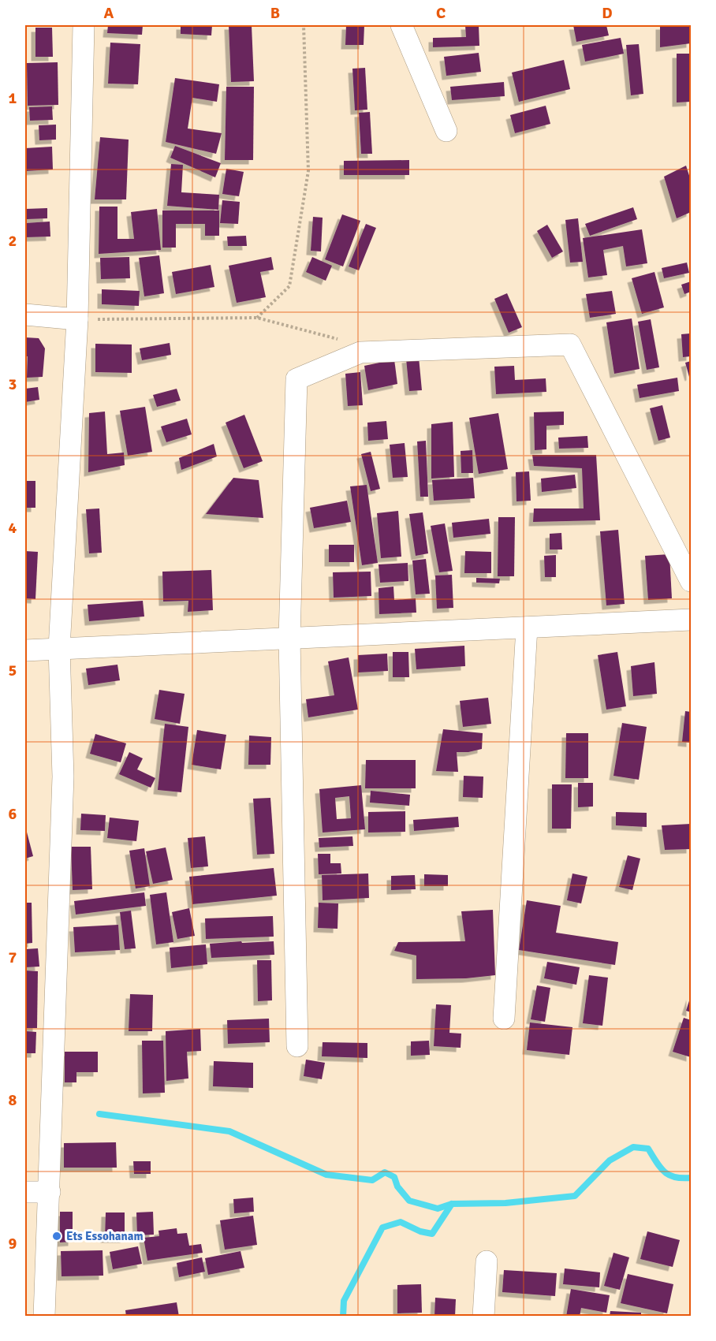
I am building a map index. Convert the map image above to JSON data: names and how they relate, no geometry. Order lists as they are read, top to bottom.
{
  "places": ["Ets Essohanam"],
  "grid": {
    "columns": [
      "A",
      "B",
      "C",
      "D"
    ],
    "rows": [
      "1",
      "2",
      "3",
      "4",
      "5",
      "6",
      "7",
      "8",
      "9"
    ]
  }
}
